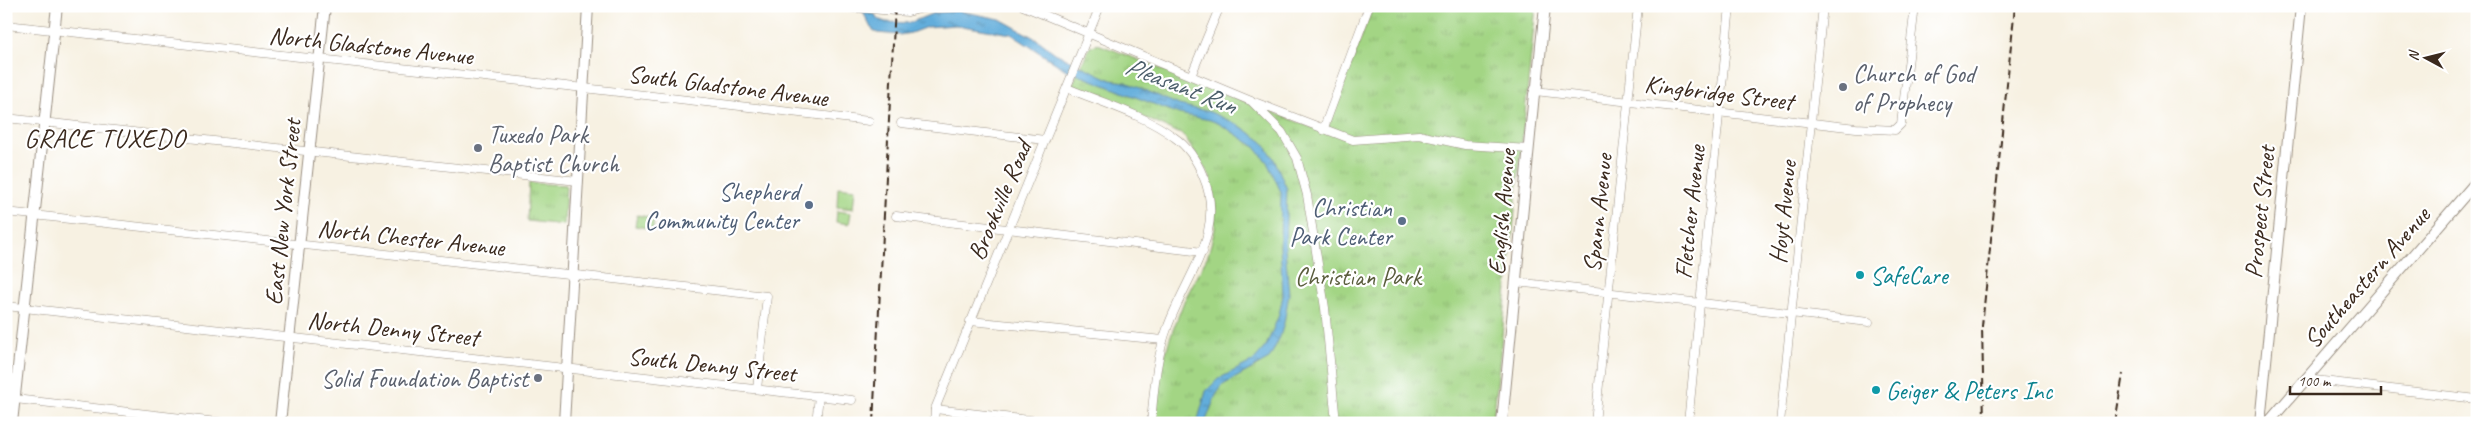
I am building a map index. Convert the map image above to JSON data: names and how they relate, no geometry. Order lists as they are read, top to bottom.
{
  "streets": {
    "main road": [
      "East New York Street",
      "English Avenue",
      "Prospect Street",
      "Southeastern Avenue"
    ],
    "street": [
      "North Gladstone Avenue",
      "South Gladstone Avenue",
      "Kingbridge Street",
      "Brookville Road",
      "Fletcher Avenue",
      "Hoyt Avenue",
      "Spann Avenue",
      "North Chester Avenue",
      "North Denny Street",
      "South Denny Street"
    ]
  },
  "crossings": [
    ["North Gladstone Avenue", "South Gladstone Avenue"],
    ["North Gladstone Avenue", "East New York Street"],
    ["Kingbridge Street", "English Avenue"],
    ["Kingbridge Street", "Fletcher Avenue"],
    ["Kingbridge Street", "Hoyt Avenue"],
    ["Kingbridge Street", "Spann Avenue"],
    ["East New York Street", "North Chester Avenue"],
    ["East New York Street", "North Denny Street"],
    ["North Chester Avenue", "South Denny Street"],
    ["North Denny Street", "South Denny Street"]
  ],
  "districts": ["GRACE TUXEDO"],
  "water": ["Pleasant Run"],
  "parks": ["Christian Park"],
  "places": [
    "Church of God of Prophecy",
    "Tuxedo Park Baptist Church",
    "Shepherd Community Center",
    "Christian Park Center",
    "SafeCare",
    "Solid Foundation Baptist",
    "Geiger & Peters Inc"
  ],
  "scale_bar": "100 m",
  "north": "left"
}
